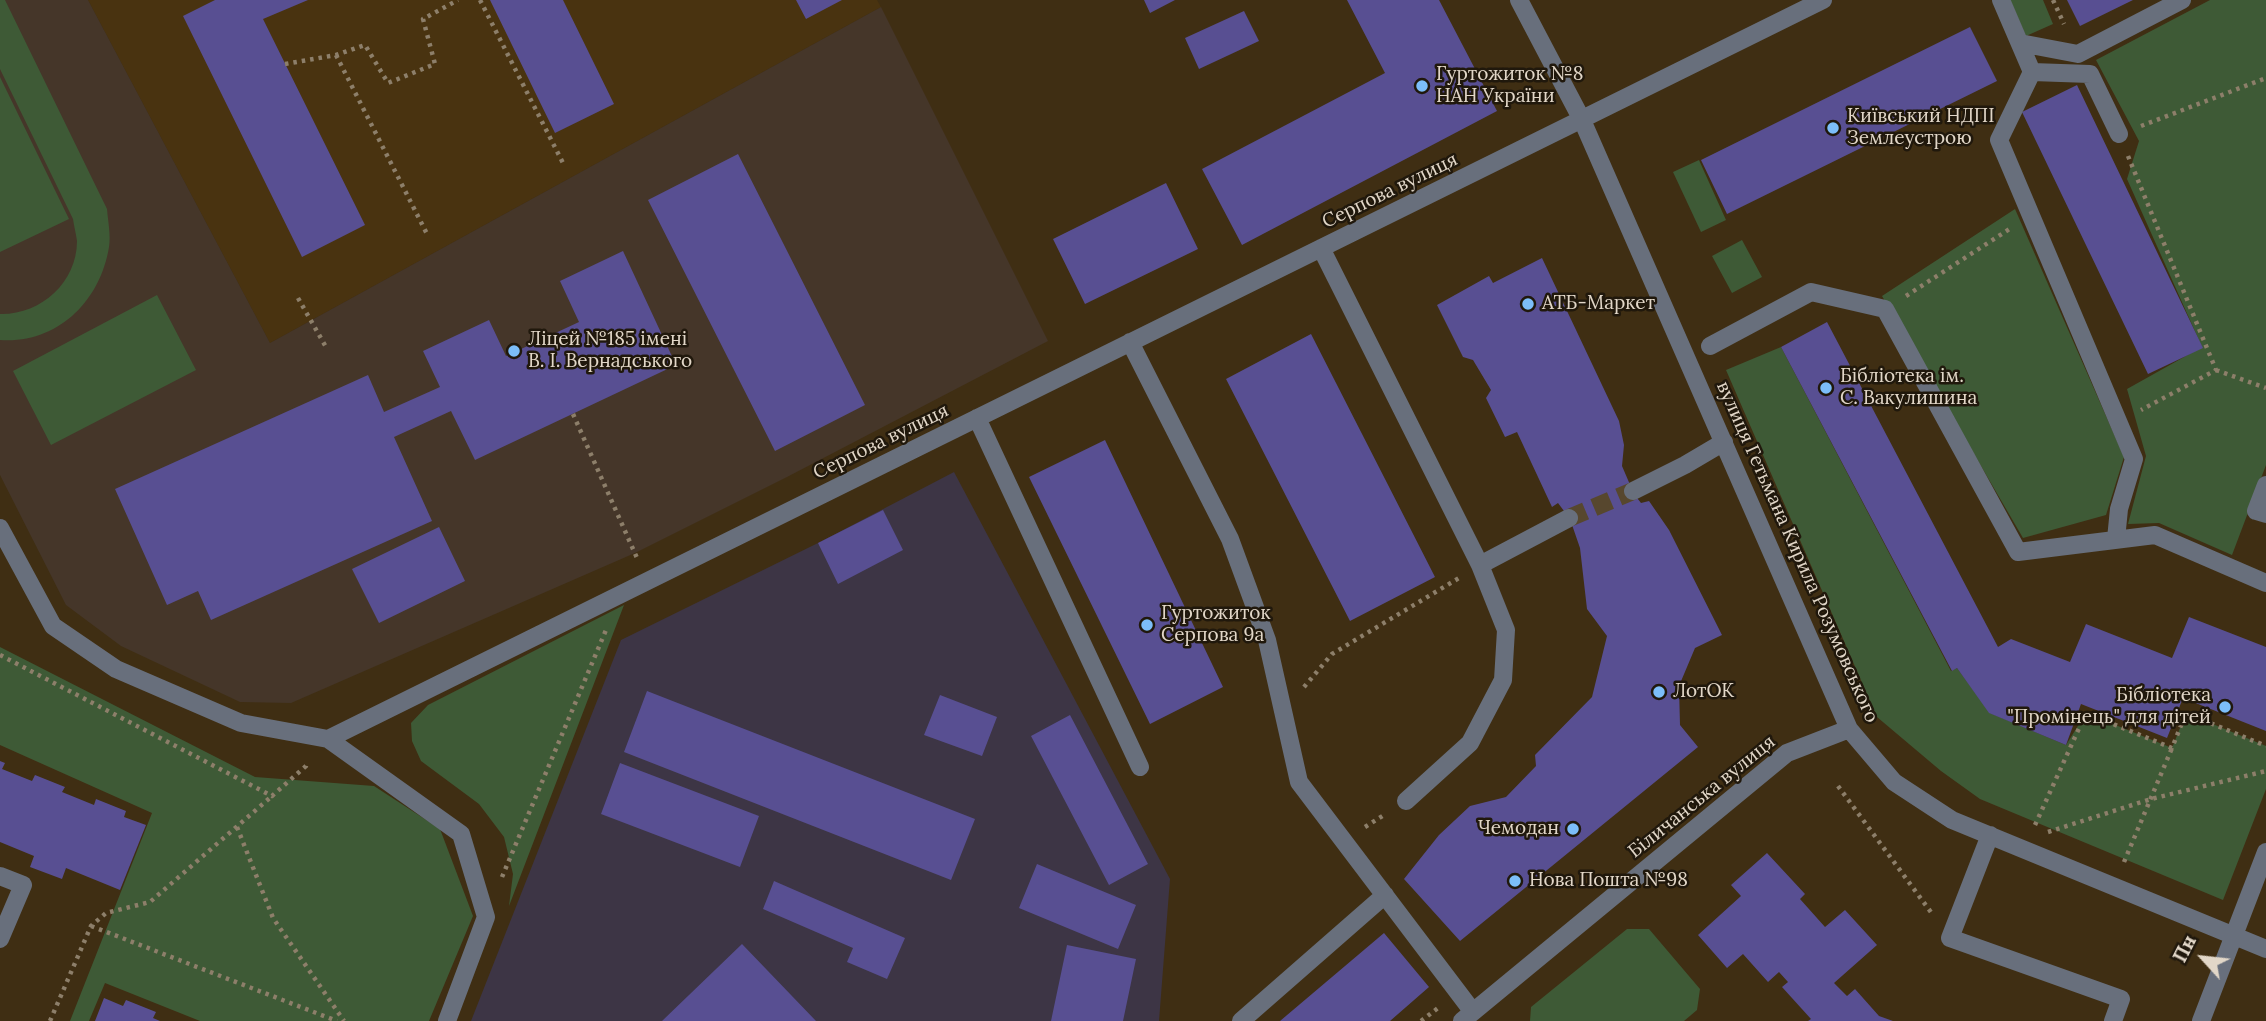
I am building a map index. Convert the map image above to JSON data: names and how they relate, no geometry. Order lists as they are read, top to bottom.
{
  "streets": {
    "street": ["Серпова вулиця", "вулиця Гетьмана Кирила Розумовського", "Біличанська вулиця"]
  },
  "crossings": [
    ["Серпова вулиця", "вулиця Гетьмана Кирила Розумовського"],
    ["вулиця Гетьмана Кирила Розумовського", "Біличанська вулиця"]
  ],
  "places": [
    "Гуртожиток №8 НАН України",
    "Київський НДПІ Землеустрою",
    "АТБ-Маркет",
    "Ліцей №185 імені В. І. Вернадського",
    "Бібліотека ім. С. Вакулишина",
    "Гуртожиток Серпова 9а",
    "ЛотОК",
    "Бібліотека \"Промінець\" для дітей",
    "Чемодан",
    "Нова Пошта №98"
  ],
  "north": "top left"
}
